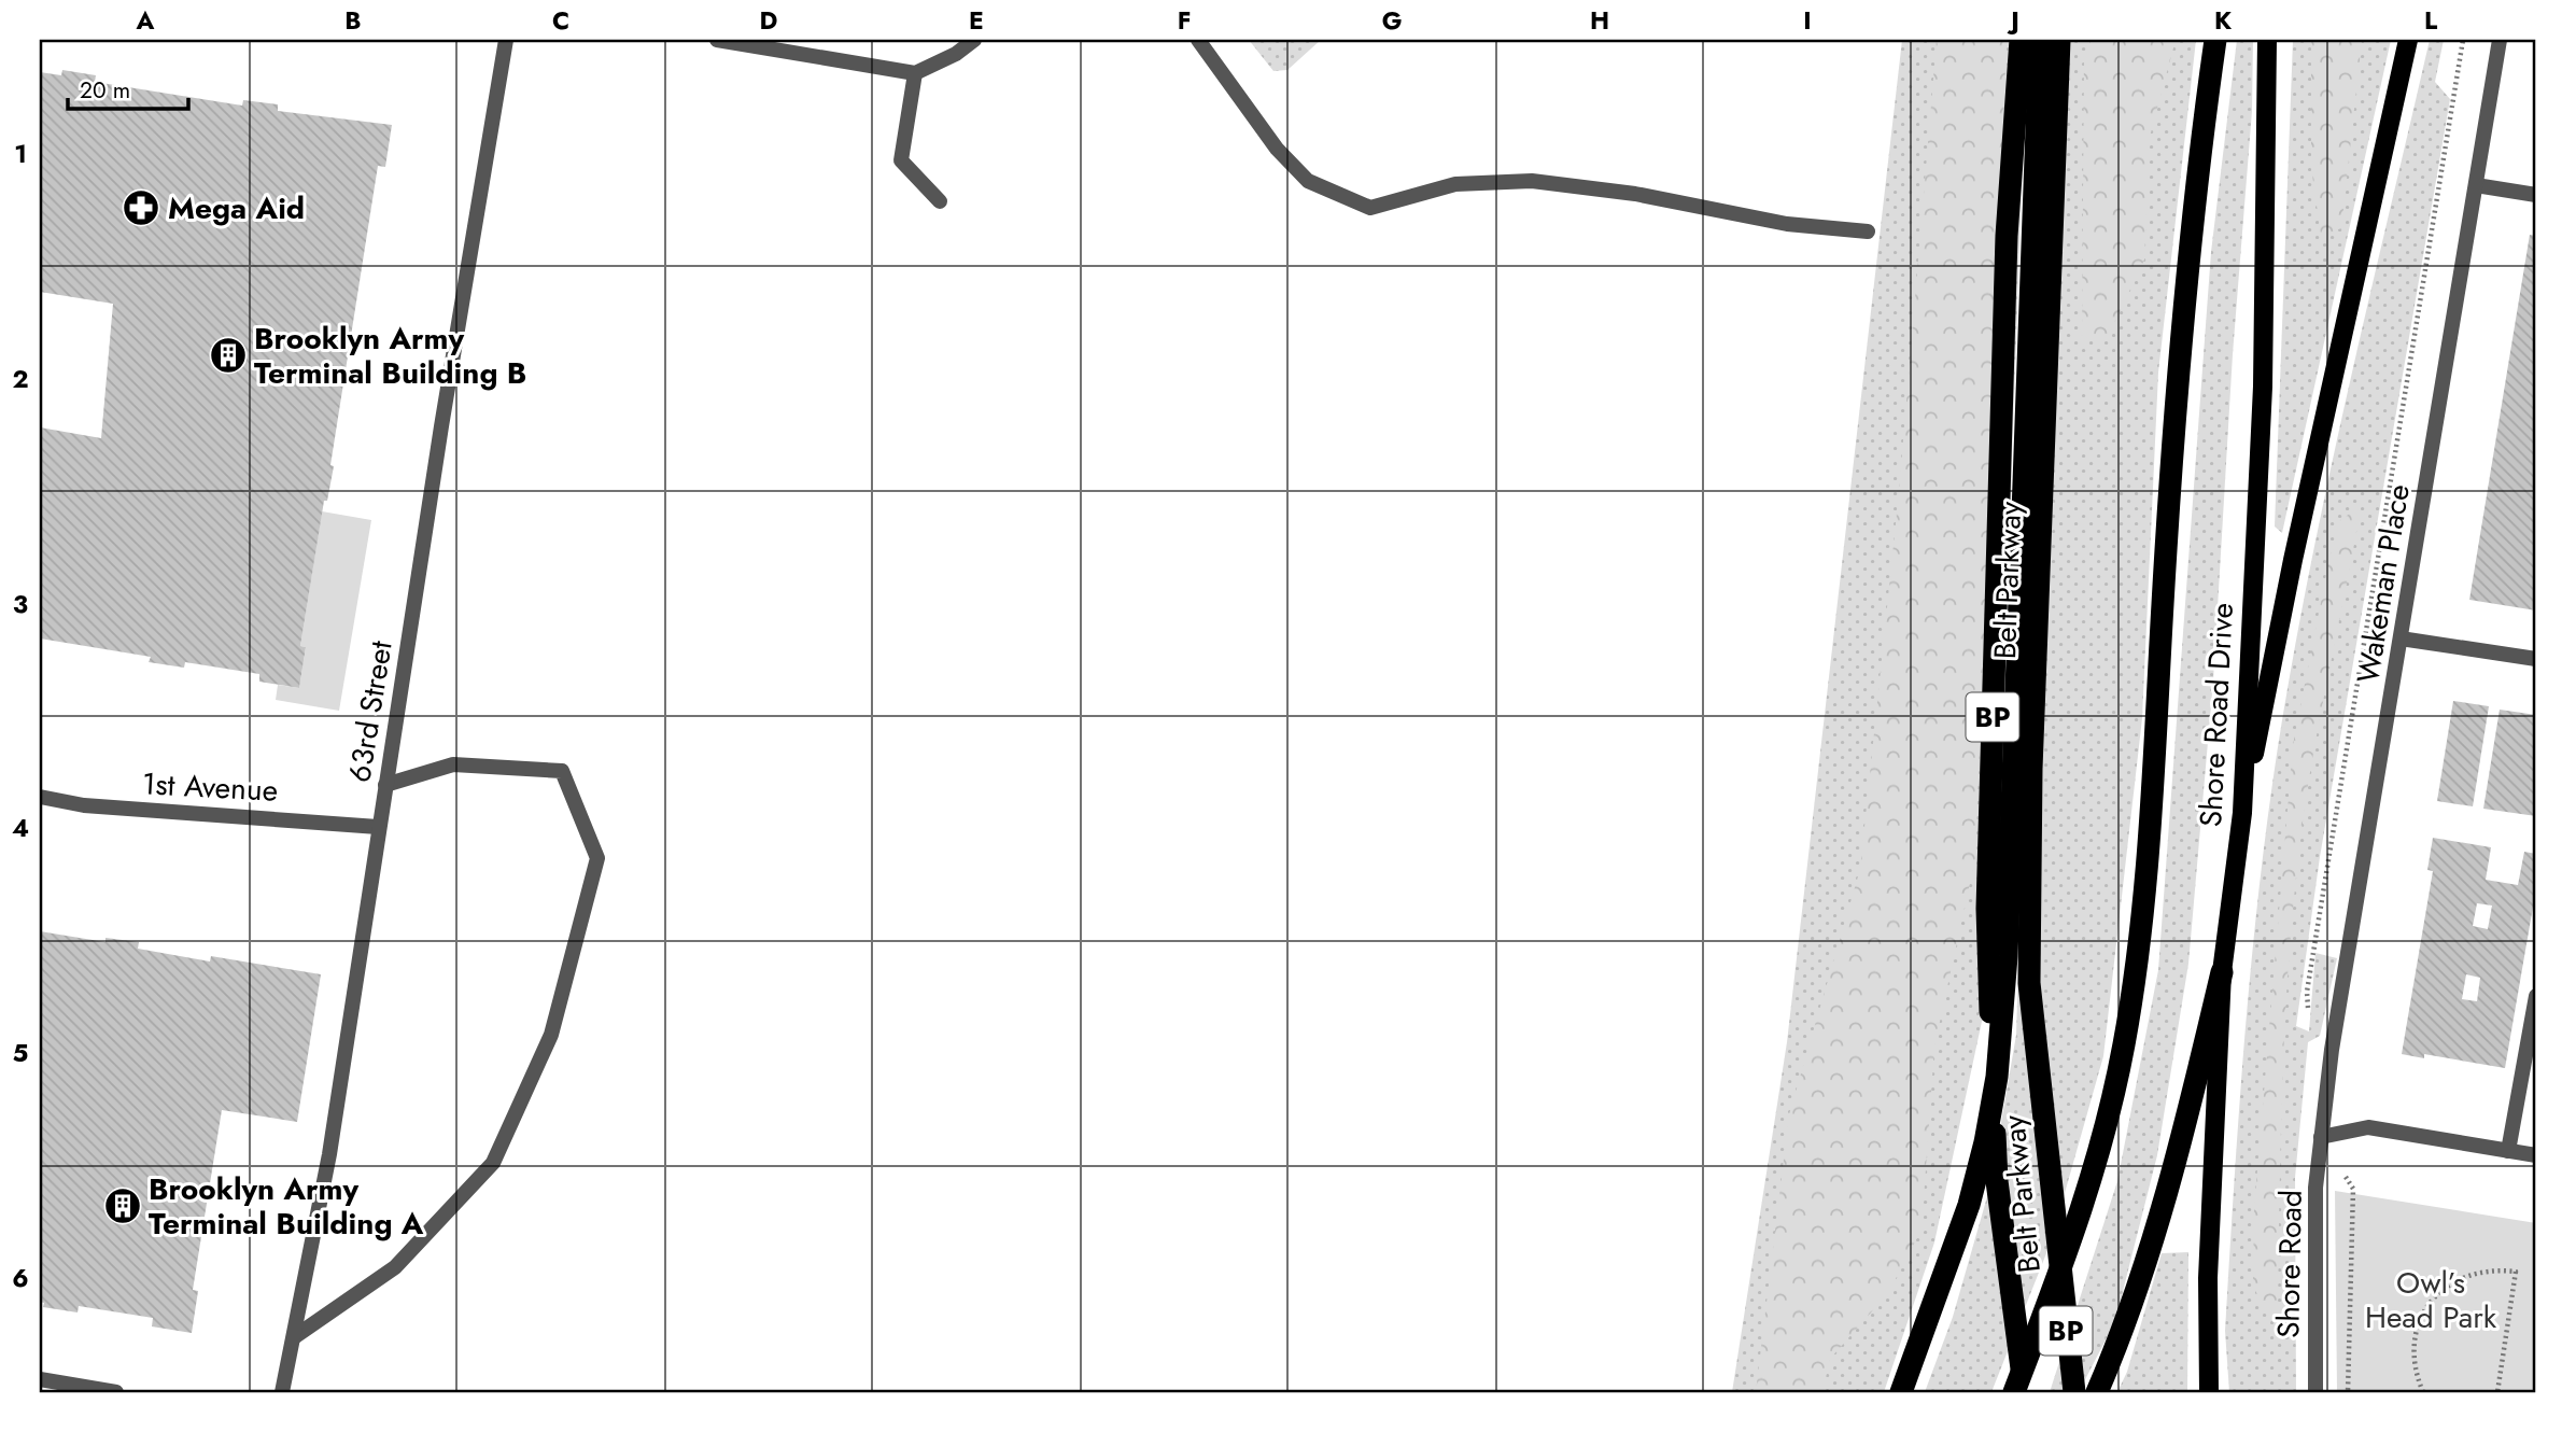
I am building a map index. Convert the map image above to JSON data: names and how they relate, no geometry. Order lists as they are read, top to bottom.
{
  "streets": {
    "highway": ["Belt Parkway", "BP"],
    "main road": ["Shore Road Drive"],
    "street": [
      "Wakeman Place",
      "63rd Street",
      "1st Avenue",
      "Shore Road"
    ]
  },
  "crossings": [
    ["Wakeman Place", "Shore Road"],
    ["63rd Street", "1st Avenue"]
  ],
  "parks": ["Owl’s Head Park"],
  "places": {
    "pharmacy": ["Mega Aid"],
    "building": ["Brooklyn Army Terminal Building B", "Brooklyn Army Terminal Building A"]
  },
  "scale_bar": "20 m",
  "grid": {
    "columns": [
      "A",
      "B",
      "C",
      "D",
      "E",
      "F",
      "G",
      "H",
      "I",
      "J",
      "K",
      "L"
    ],
    "rows": [
      "1",
      "2",
      "3",
      "4",
      "5",
      "6"
    ]
  }
}
